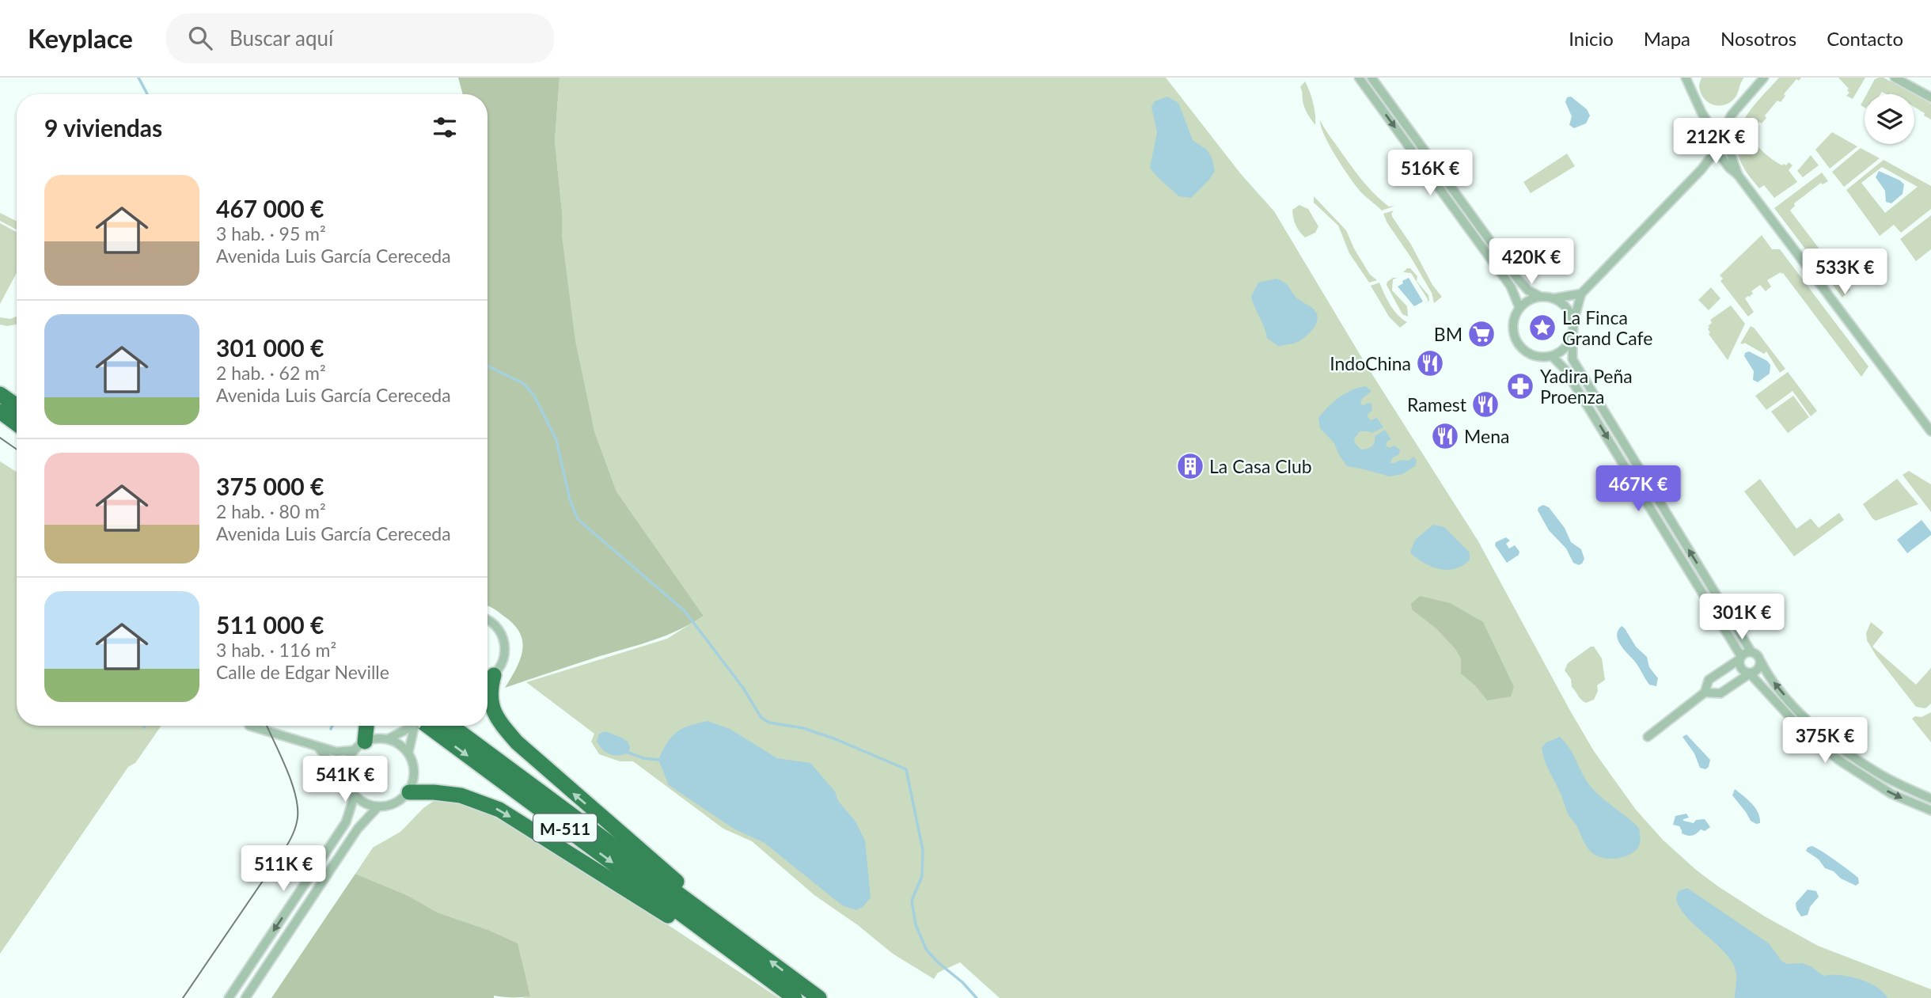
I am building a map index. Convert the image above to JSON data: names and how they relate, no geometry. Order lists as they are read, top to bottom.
{
  "streets": {
    "highway": ["M-511"]
  },
  "places": {
    "place": ["La Finca Grand Cafe"],
    "supermarket": ["BM"],
    "restaurant": ["IndoChina", "Ramest", "Mena"],
    "pharmacy": ["Yadira Peña Proenza"],
    "building": ["La Casa Club"]
  },
  "page": {
    "header": "Keyplace",
    "search": "Buscar aquí",
    "nav": [
      "Inicio",
      "Mapa",
      "Nosotros",
      "Contacto"
    ],
    "heading": "9 viviendas",
    "price": [
      "212K €",
      "516K €",
      "420K €",
      "533K €",
      "467K €",
      "301K €",
      "375K €",
      "541K €",
      "511K €"
    ],
    "list": [
      {
        "name": "467 000 €",
        "note": "3 hab. · 95 m² · Avenida Luis García Cereceda"
      },
      {
        "name": "301 000 €",
        "note": "2 hab. · 62 m² · Avenida Luis García Cereceda"
      },
      {
        "name": "375 000 €",
        "note": "2 hab. · 80 m² · Avenida Luis García Cereceda"
      },
      {
        "name": "511 000 €",
        "note": "3 hab. · 116 m² · Calle de Edgar Neville"
      }
    ]
  }
}
